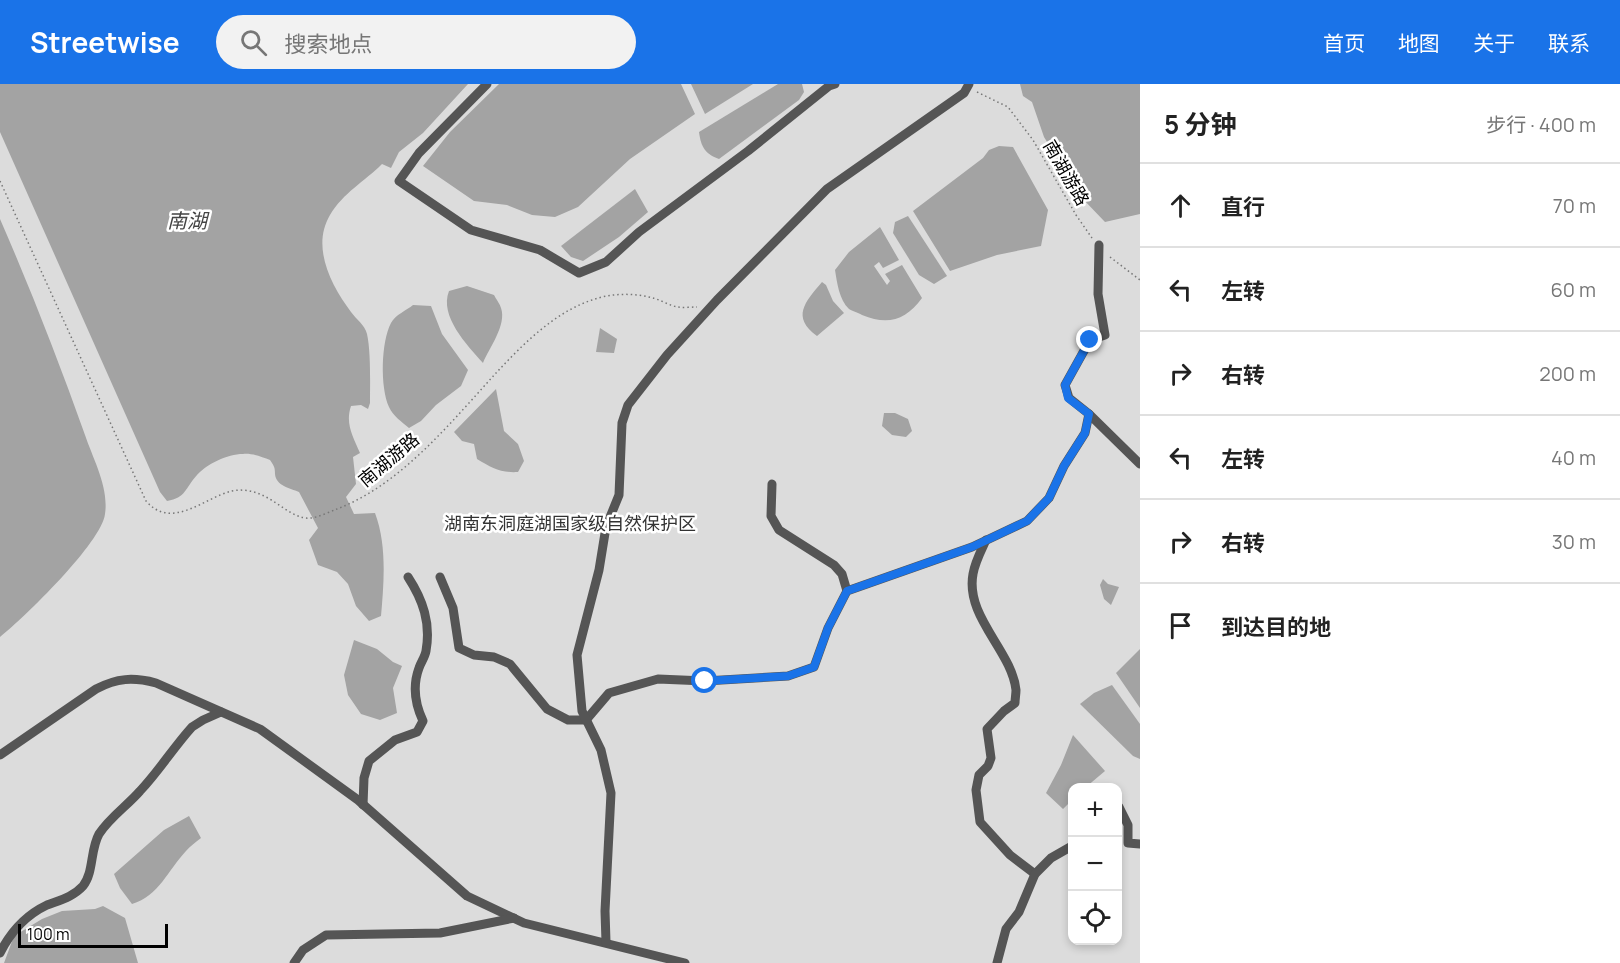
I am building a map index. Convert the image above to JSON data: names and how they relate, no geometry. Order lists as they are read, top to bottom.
{
  "streets": {
    "path": ["南湖游路"]
  },
  "water": ["南湖"],
  "parks": ["湖南东洞庭湖国家级自然保护区"],
  "scale_bar": "100 m",
  "page": {
    "header": "Streetwise",
    "search": "搜索地点",
    "nav": [
      "首页",
      "地图",
      "关于",
      "联系"
    ],
    "heading": ["5 分钟", "步行 · 400 m"],
    "list": [
      ["直行", "70 m"],
      ["左转", "60 m"],
      ["右转", "200 m"],
      ["左转", "40 m"],
      ["右转", "30 m"],
      "到达目的地"
    ],
    "map_buttons": ["+", "−"],
    "scale": "100 m"
  }
}
